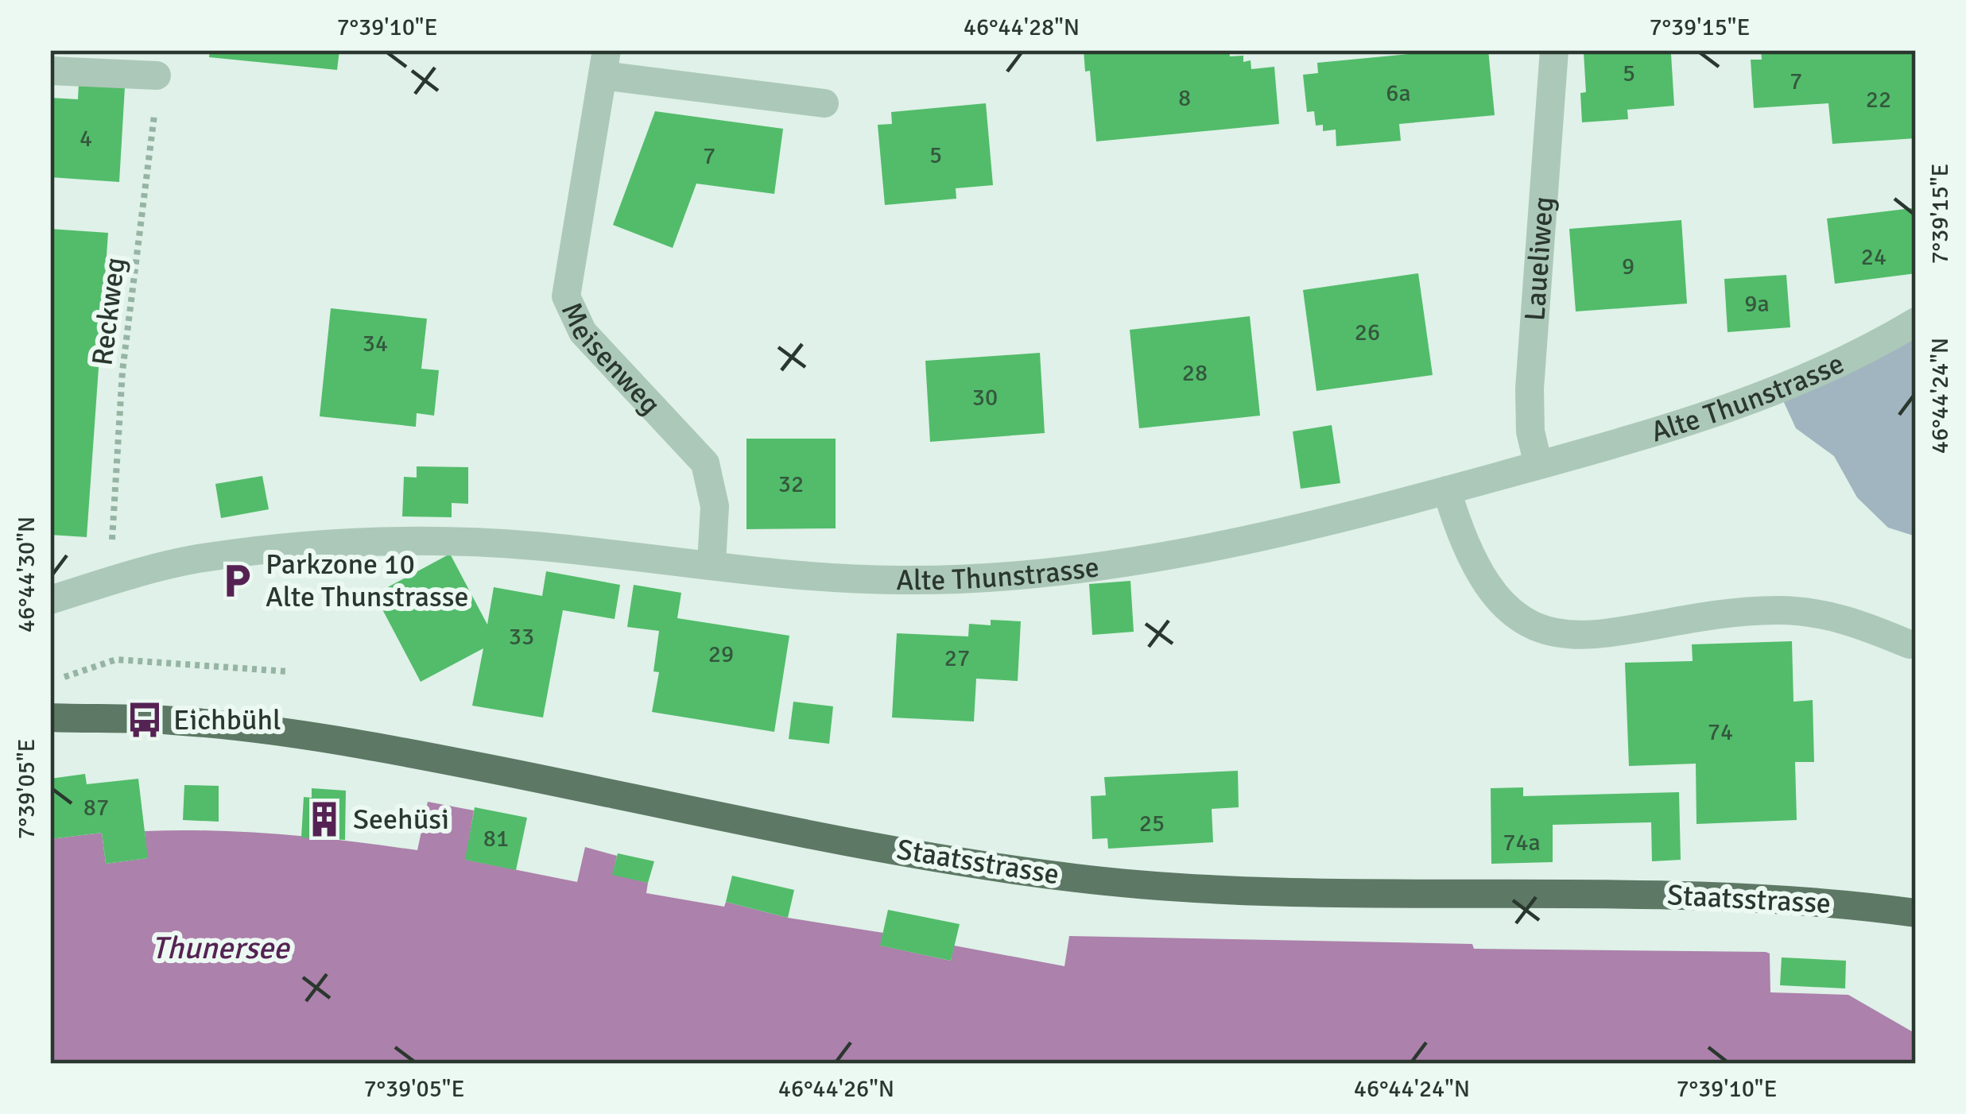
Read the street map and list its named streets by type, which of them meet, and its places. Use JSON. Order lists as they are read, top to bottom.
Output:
{
  "streets": {
    "main road": ["Staatsstrasse"],
    "street": ["Laueliweg", "Meisenweg", "Alte Thunstrasse"],
    "path": ["Reckweg"]
  },
  "crossings": [
    ["Laueliweg", "Alte Thunstrasse"],
    ["Reckweg", "Alte Thunstrasse"],
    ["Meisenweg", "Alte Thunstrasse"]
  ],
  "water": ["Thunersee"],
  "places": {
    "parking": ["Parkzone 10 Alte Thunstrasse"],
    "bus stop": ["Eichbühl"],
    "building": ["Seehüsi"]
  },
  "house_numbers": [
    "5",
    "7",
    "6a",
    "8",
    "22",
    "4",
    "5",
    "7",
    "24",
    "9",
    "9a",
    "26",
    "34",
    "28",
    "30",
    "32",
    "33",
    "29",
    "27",
    "74",
    "87",
    "25",
    "81",
    "74a"
  ],
  "coordinates": [
    "7°39'10\"E",
    "46°44'28\"N",
    "7°39'15\"E",
    "46°44'24\"N",
    "46°44'30\"N",
    "7°39'05\"E",
    "46°44'26\"N"
  ]
}
